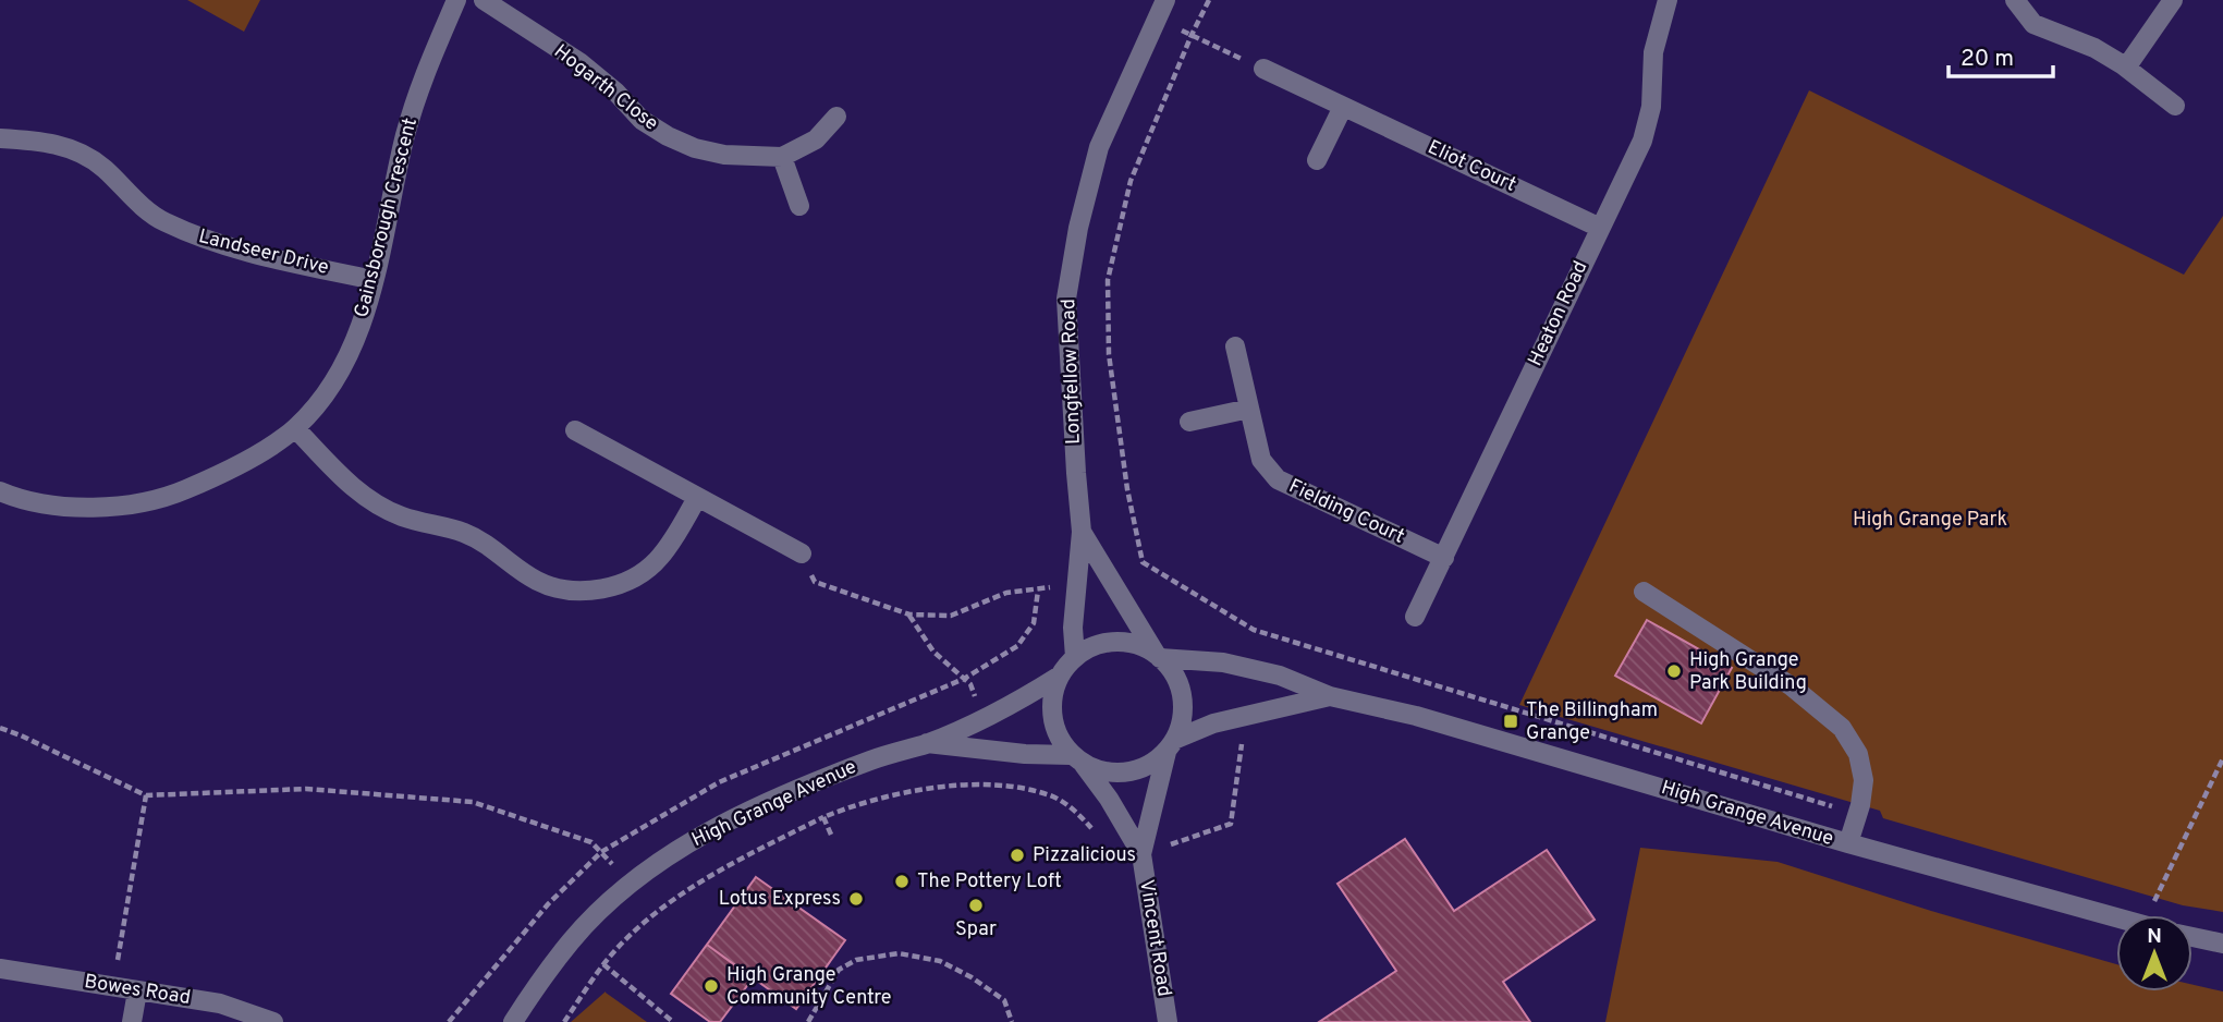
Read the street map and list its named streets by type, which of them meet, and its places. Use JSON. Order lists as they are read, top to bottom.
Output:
{
  "streets": {
    "street": [
      "Hogarth Close",
      "Eliot Court",
      "Gainsborough Crescent",
      "Landseer Drive",
      "Heaton Road",
      "Longfellow Road",
      "Fielding Court",
      "High Grange Avenue",
      "Vincent Road",
      "Bowes Road"
    ]
  },
  "crossings": [
    ["Eliot Court", "Heaton Road"],
    ["Gainsborough Crescent", "Landseer Drive"],
    ["Heaton Road", "Fielding Court"],
    ["High Grange Avenue", "Vincent Road"]
  ],
  "parks": ["High Grange Park"],
  "places": {
    "other": [
      "High Grange Park Building",
      "Pizzalicious",
      "The Pottery Loft",
      "Lotus Express",
      "Spar",
      "High Grange Community Centre"
    ],
    "transit": ["The Billingham Grange"]
  },
  "scale_bar": "20 m",
  "north": "top"
}
